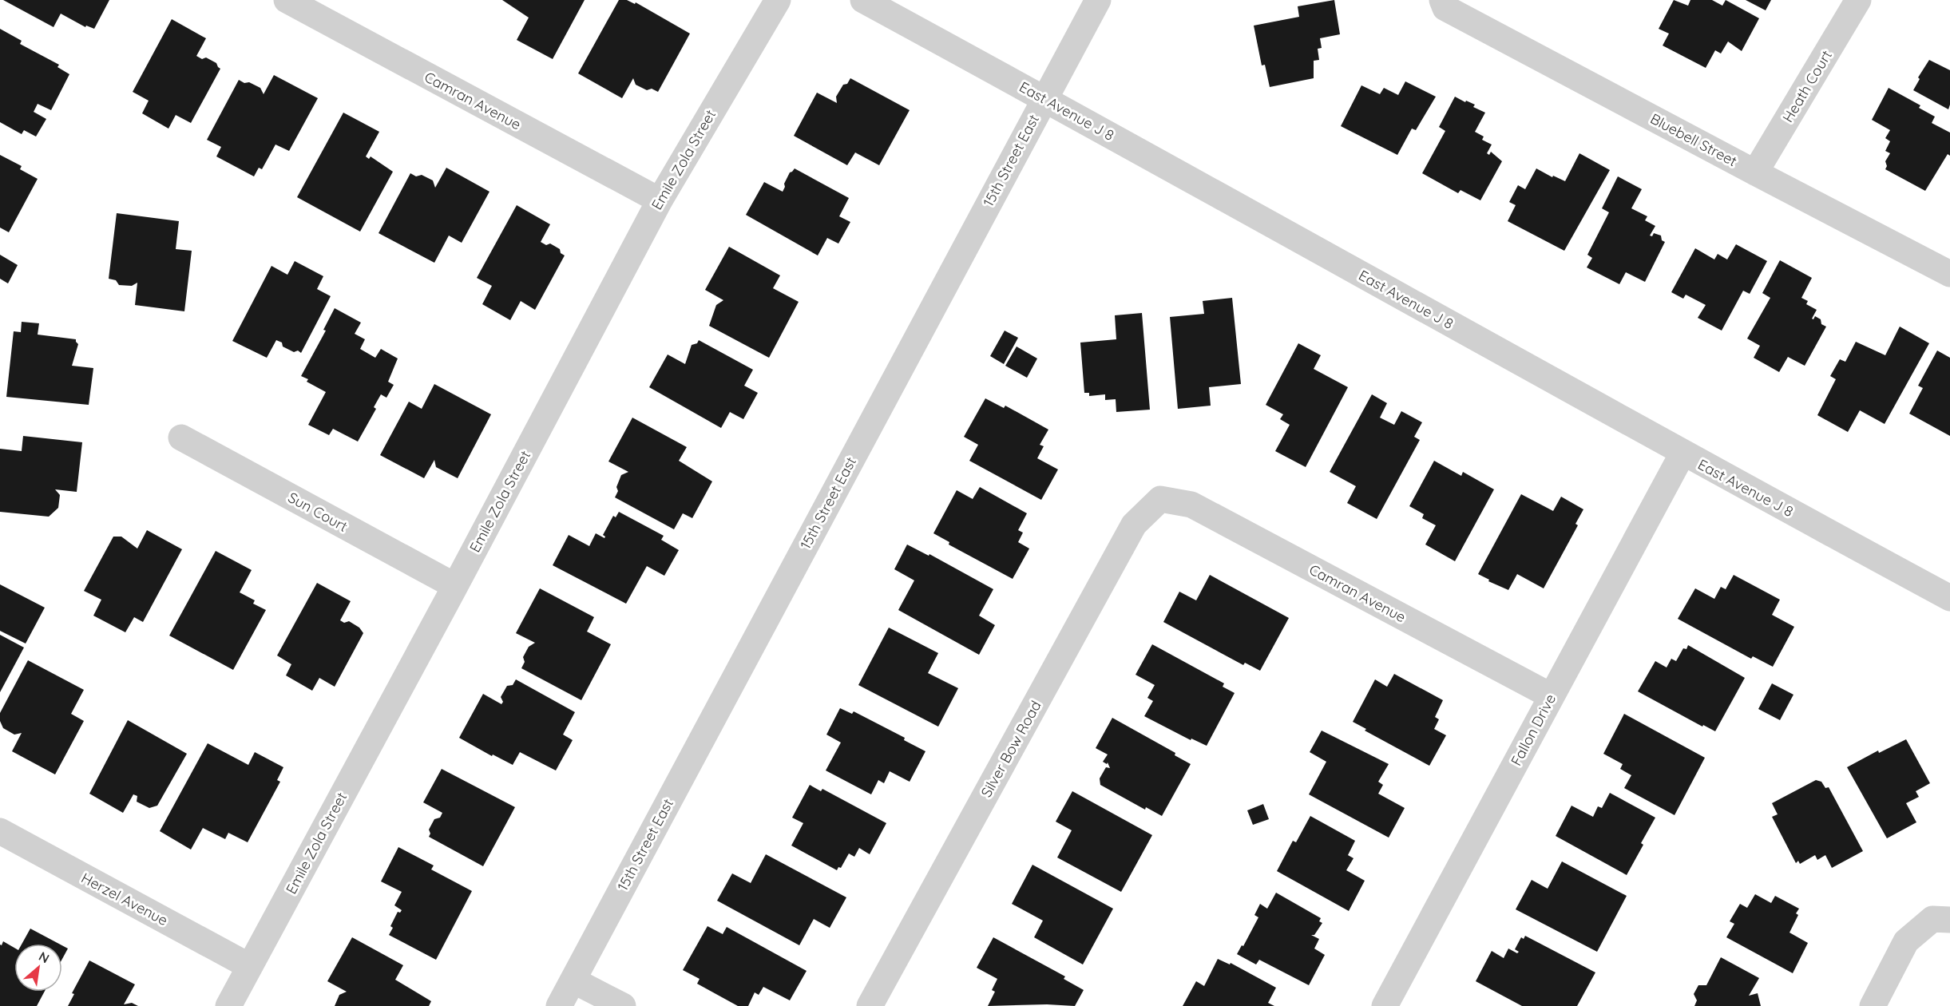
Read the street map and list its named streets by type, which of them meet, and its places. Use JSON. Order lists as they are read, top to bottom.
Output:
{
  "streets": {
    "street": [
      "Heath Court",
      "Camran Avenue",
      "East Avenue J 8",
      "Bluebell Street",
      "Emile Zola Street",
      "15th Street East",
      "Sun Court",
      "Fallon Drive",
      "Silver Bow Road",
      "Herzel Avenue"
    ]
  },
  "crossings": [
    ["Heath Court", "Bluebell Street"],
    ["Camran Avenue", "Emile Zola Street"],
    ["Camran Avenue", "Fallon Drive"],
    ["Camran Avenue", "Silver Bow Road"],
    ["East Avenue J 8", "15th Street East"],
    ["East Avenue J 8", "Fallon Drive"],
    ["Emile Zola Street", "Sun Court"],
    ["Emile Zola Street", "Herzel Avenue"]
  ],
  "north": "top right"
}
